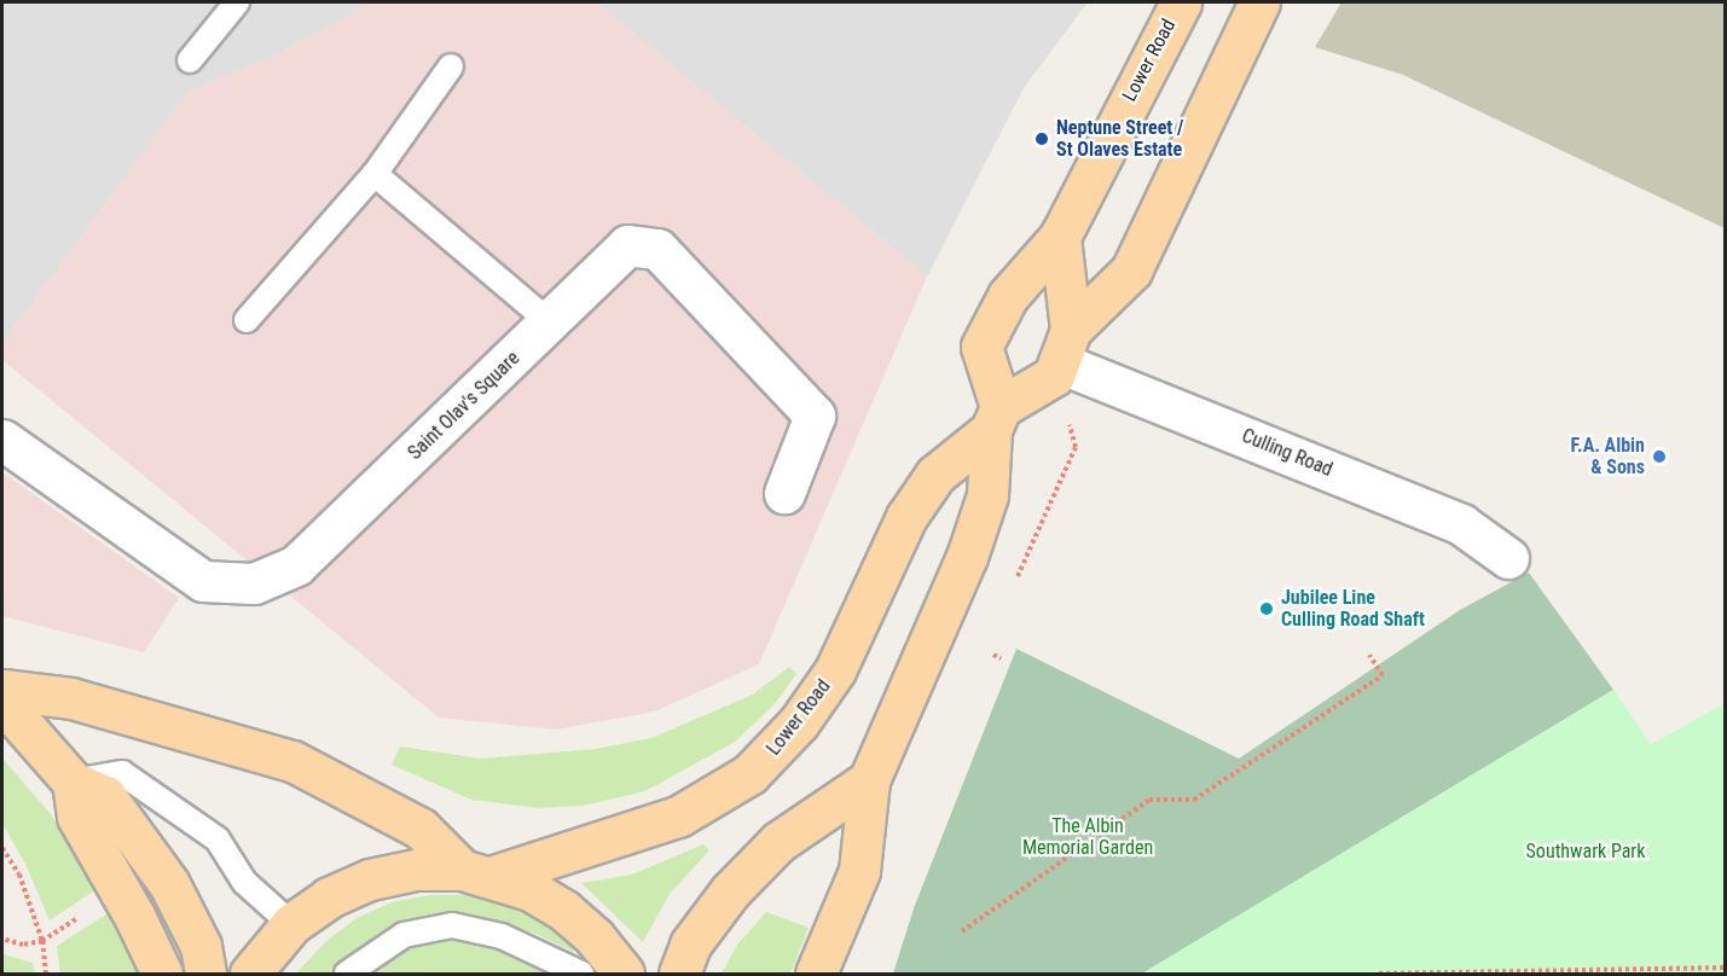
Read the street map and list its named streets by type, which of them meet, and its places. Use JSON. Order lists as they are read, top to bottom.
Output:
{
  "streets": {
    "main road": ["Lower Road"],
    "street": ["Saint Olav's Square", "Culling Road"]
  },
  "crossings": [
    ["Lower Road", "Culling Road"]
  ],
  "parks": ["The Albin Memorial Garden", "Southwark Park"],
  "places": ["Neptune Street / St Olaves Estate", "F.A. Albin & Sons", "Jubilee Line Culling Road Shaft"]
}
